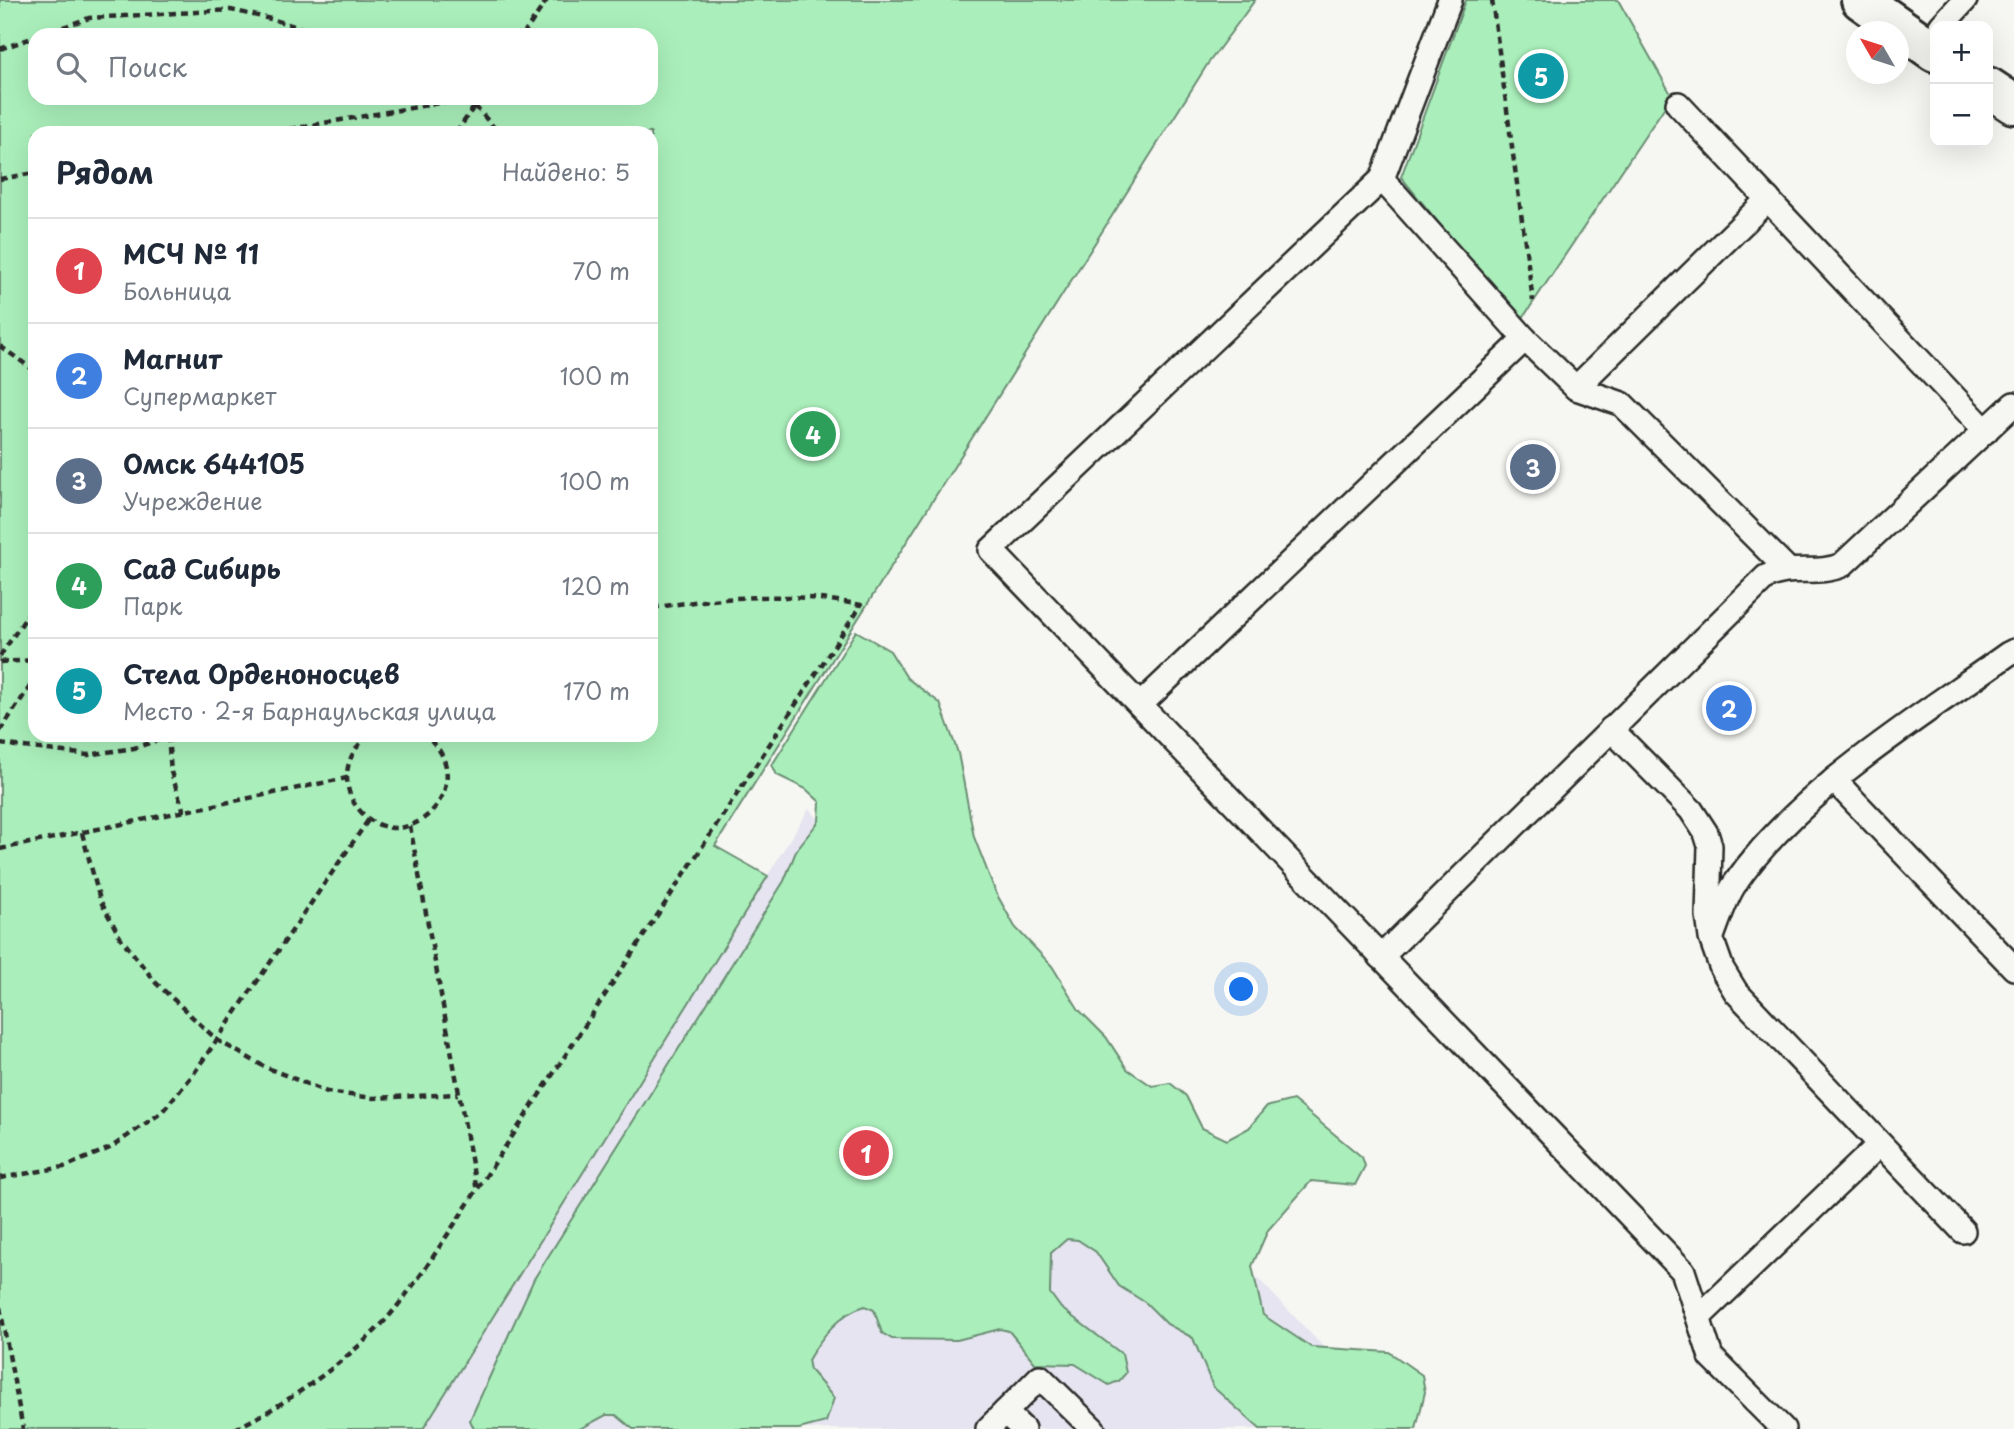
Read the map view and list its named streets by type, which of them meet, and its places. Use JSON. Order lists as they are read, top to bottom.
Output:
{
  "north": "top left",
  "page": {
    "map_buttons": ["+", "−"],
    "search": "Поиск",
    "pins": [
      "5",
      "4",
      "3",
      "2",
      "1"
    ],
    "heading": ["Рядом", "Найдено: 5"],
    "list": [
      {
        "mark": "1",
        "name": "МСЧ № 11",
        "note": "Больница",
        "value": "70 m"
      },
      {
        "mark": "2",
        "name": "Магнит",
        "note": "Супермаркет",
        "value": "100 m"
      },
      {
        "mark": "3",
        "name": "Омск 644105",
        "note": "Учреждение",
        "value": "100 m"
      },
      {
        "mark": "4",
        "name": "Сад Сибирь",
        "note": "Парк",
        "value": "120 m"
      },
      {
        "mark": "5",
        "name": "Стела Орденоносцев",
        "note": "Место · 2-я Барнаульская улица",
        "value": "170 m"
      }
    ]
  }
}
